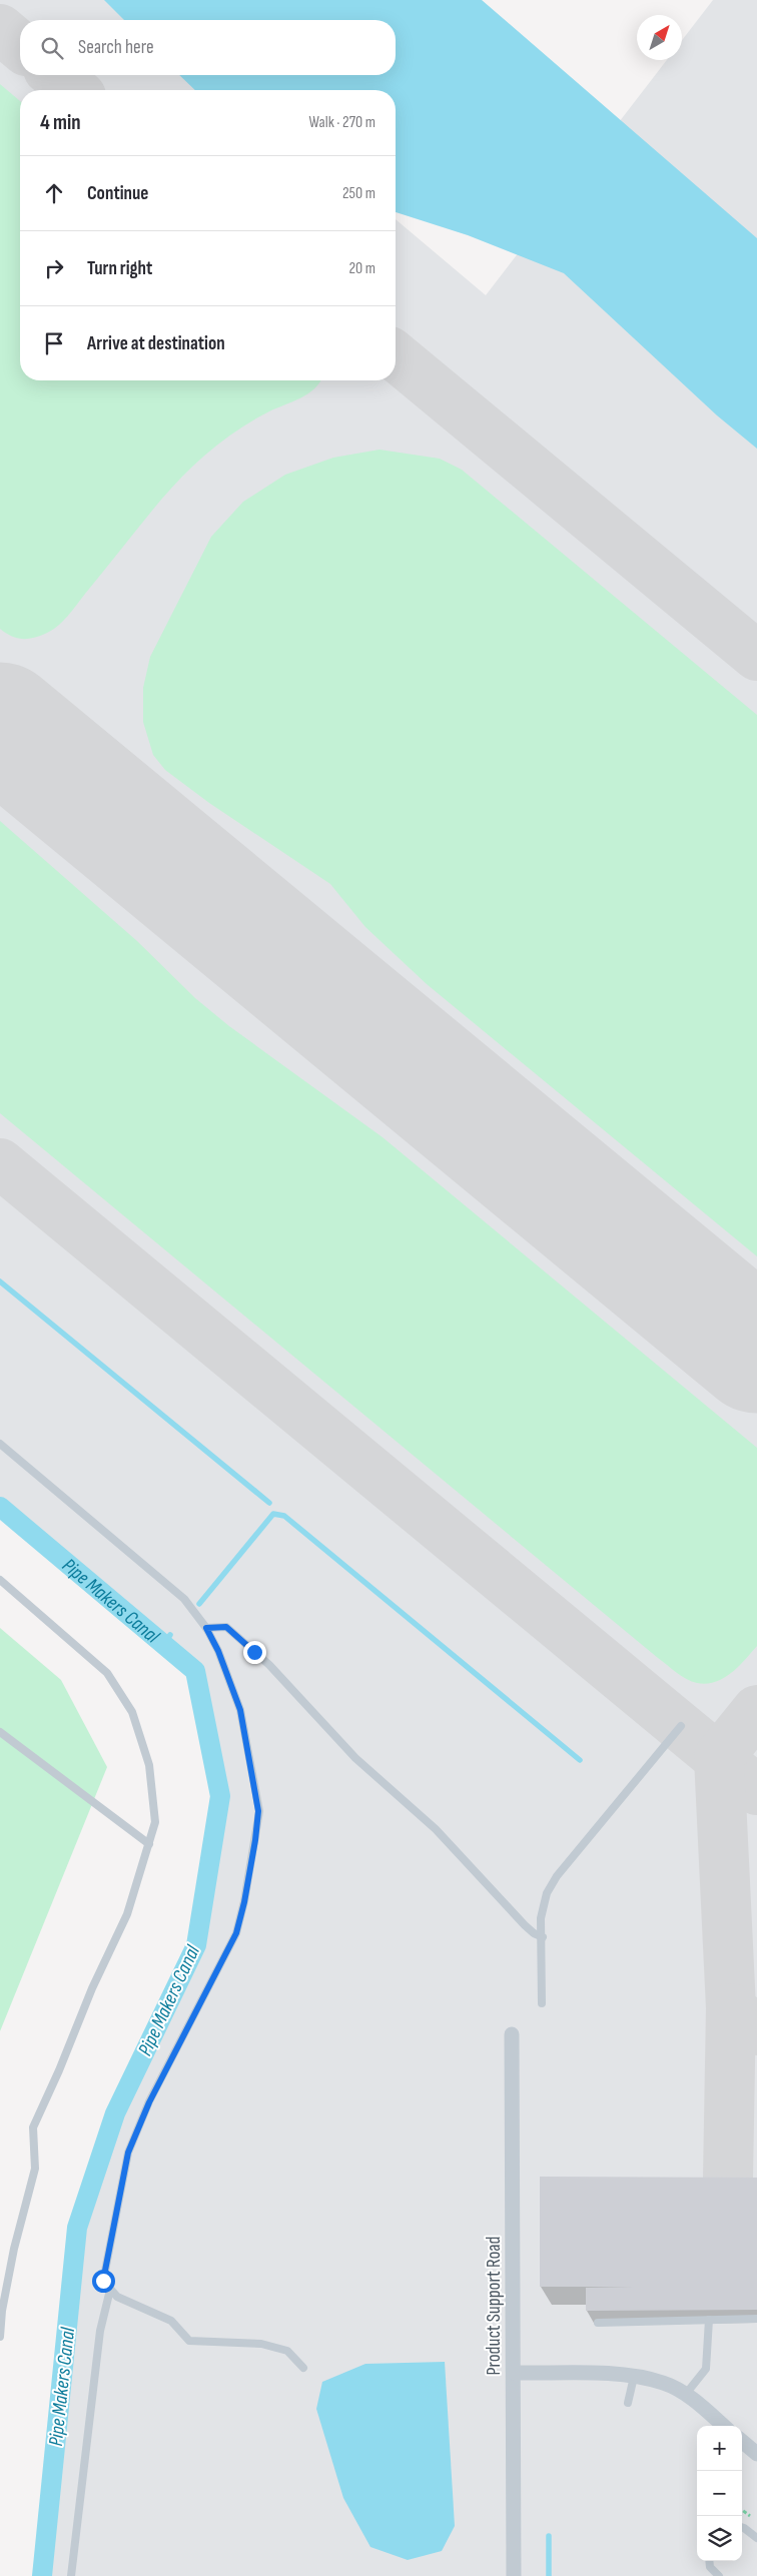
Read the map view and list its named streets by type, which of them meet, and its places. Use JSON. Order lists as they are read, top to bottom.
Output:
{
  "streets": {
    "street": ["Product Support Road"]
  },
  "water": ["Pipe Makers Canal"],
  "north": "top right",
  "page": {
    "search": "Search here",
    "heading": ["4 min", "Walk · 270 m"],
    "list": [
      ["Continue", "250 m"],
      ["Turn right", "20 m"],
      "Arrive at destination"
    ],
    "map_buttons": ["+", "−"]
  }
}
